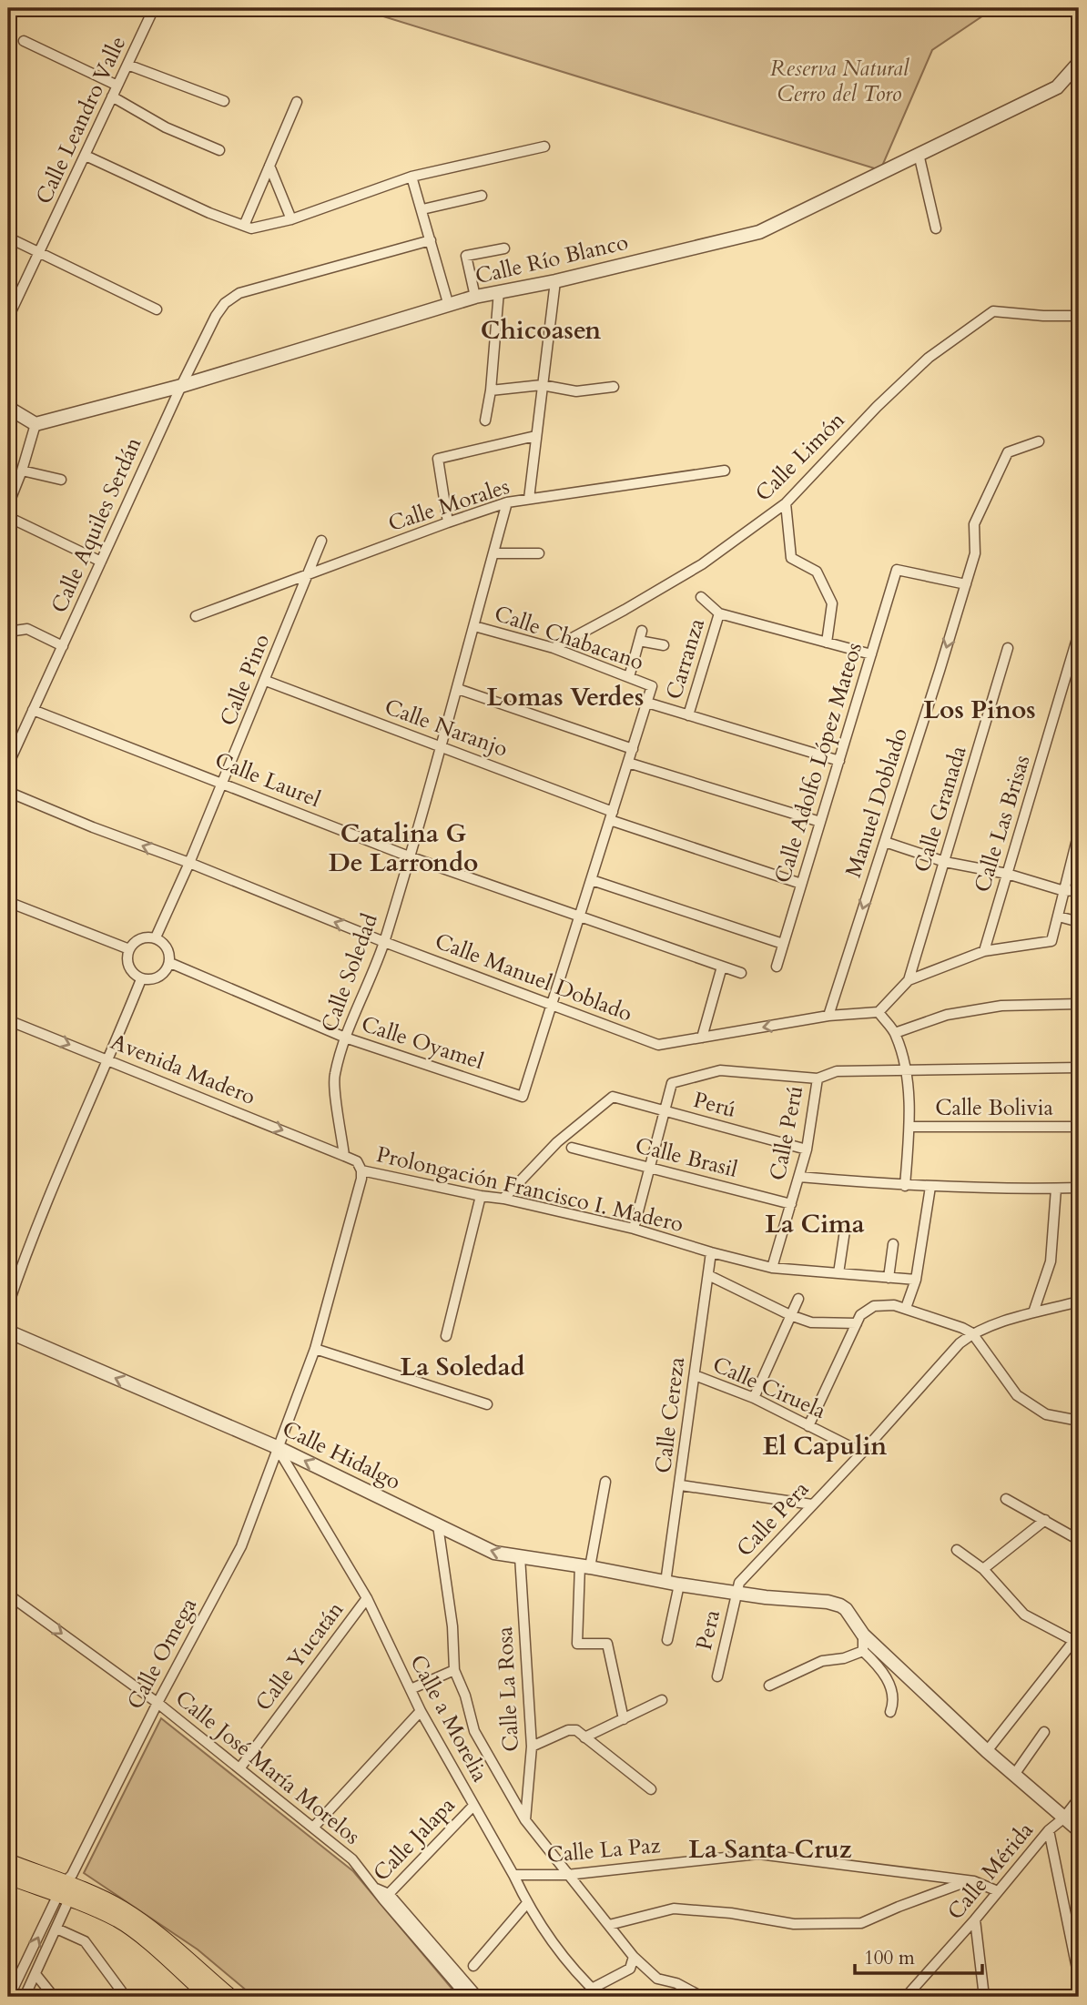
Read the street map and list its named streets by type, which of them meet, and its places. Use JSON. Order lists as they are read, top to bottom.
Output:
{
  "streets": {
    "street": [
      "Calle Leandro Valle",
      "Calle Río Blanco",
      "Calle Limón",
      "Calle Morales",
      "Calle Aquiles Serdán",
      "Calle Chabacano",
      "Carranza",
      "Calle Pino",
      "Calle Naranjo",
      "Calle Adolfo López Mateos",
      "Calle Laurel",
      "Manuel Doblado",
      "Calle Granada",
      "Calle Las Brisas",
      "Calle Soledad",
      "Calle Manuel Doblado",
      "Calle Oyamel",
      "Avenida Madero",
      "Perú",
      "Calle Bolivia",
      "Calle Perú",
      "Calle Brasil",
      "Prolongación Francisco I. Madero",
      "Calle Ciruela",
      "Calle Cereza",
      "Calle Hidalgo",
      "Calle Pera",
      "Pera",
      "Calle Omega",
      "Calle Yucatán",
      "Calle La Rosa",
      "Calle a Morelia",
      "Calle José María Morelos",
      "Calle Jalapa",
      "Calle La Paz",
      "Calle Mérida"
    ]
  },
  "crossings": [
    ["Calle Río Blanco", "Calle Aquiles Serdán"],
    ["Calle Limón", "Calle Chabacano"],
    ["Calle Morales", "Calle Pino"],
    ["Calle Morales", "Calle Soledad"],
    ["Calle Aquiles Serdán", "Calle Laurel"],
    ["Calle Chabacano", "Calle Soledad"],
    ["Calle Pino", "Calle Naranjo"],
    ["Calle Pino", "Calle Laurel"],
    ["Calle Pino", "Calle Manuel Doblado"],
    ["Calle Pino", "Calle Oyamel"],
    ["Calle Naranjo", "Calle Adolfo López Mateos"],
    ["Calle Naranjo", "Calle Soledad"],
    ["Calle Adolfo López Mateos", "Manuel Doblado"],
    ["Calle Laurel", "Calle Soledad"],
    ["Manuel Doblado", "Calle Manuel Doblado"],
    ["Calle Soledad", "Calle Manuel Doblado"],
    ["Calle Soledad", "Calle Oyamel"],
    ["Calle Soledad", "Avenida Madero"],
    ["Calle Manuel Doblado", "Calle Oyamel"],
    ["Perú", "Calle Perú"],
    ["Perú", "Prolongación Francisco I. Madero"],
    ["Calle Perú", "Calle Brasil"],
    ["Calle Perú", "Prolongación Francisco I. Madero"],
    ["Prolongación Francisco I. Madero", "Calle Cereza"],
    ["Calle Ciruela", "Calle Cereza"],
    ["Calle Ciruela", "Calle Pera"],
    ["Calle Cereza", "Calle Hidalgo"],
    ["Calle Hidalgo", "Calle Pera"],
    ["Calle Hidalgo", "Pera"],
    ["Calle Hidalgo", "Calle Omega"],
    ["Calle Hidalgo", "Calle La Rosa"],
    ["Calle Hidalgo", "Calle a Morelia"],
    ["Calle Hidalgo", "Calle Mérida"],
    ["Calle Pera", "Pera"],
    ["Calle Omega", "Calle a Morelia"],
    ["Calle Omega", "Calle José María Morelos"],
    ["Calle Yucatán", "Calle a Morelia"],
    ["Calle Yucatán", "Calle José María Morelos"],
    ["Calle a Morelia", "Calle Jalapa"],
    ["Calle a Morelia", "Calle La Paz"],
    ["Calle José María Morelos", "Calle Jalapa"],
    ["Calle La Paz", "Calle Mérida"]
  ],
  "one_way": [
    "Manuel Doblado",
    "Calle Manuel Doblado",
    "Avenida Madero",
    "Calle Hidalgo"
  ],
  "districts": [
    "Chicoasen",
    "Lomas Verdes",
    "Los Pinos",
    "Catalina G De Larrondo",
    "La Cima",
    "La Soledad",
    "El Capulin",
    "La Santa Cruz"
  ],
  "parks": ["Reserva Natural Cerro del Toro"],
  "scale_bar": "100 m"
}
